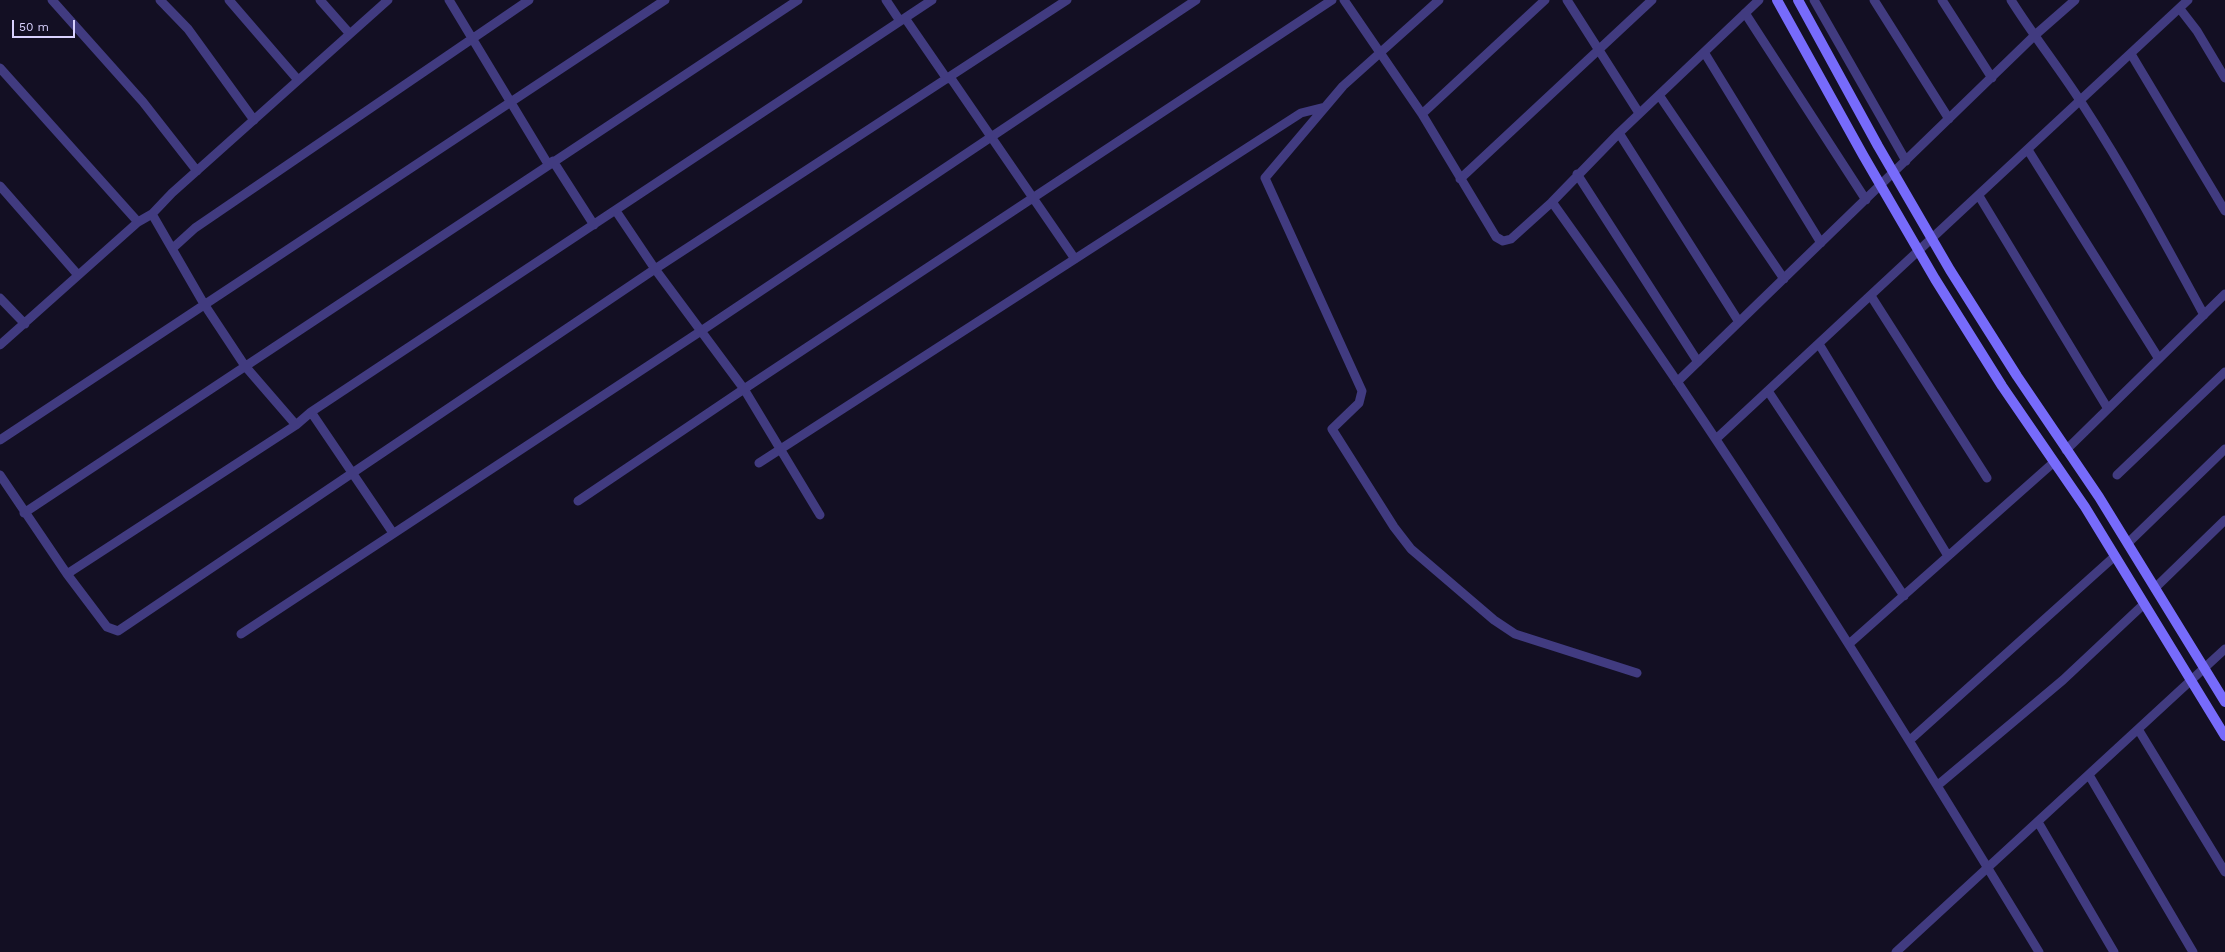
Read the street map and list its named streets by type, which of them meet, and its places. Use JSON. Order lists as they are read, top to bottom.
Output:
{
  "scale_bar": "50 m"
}
